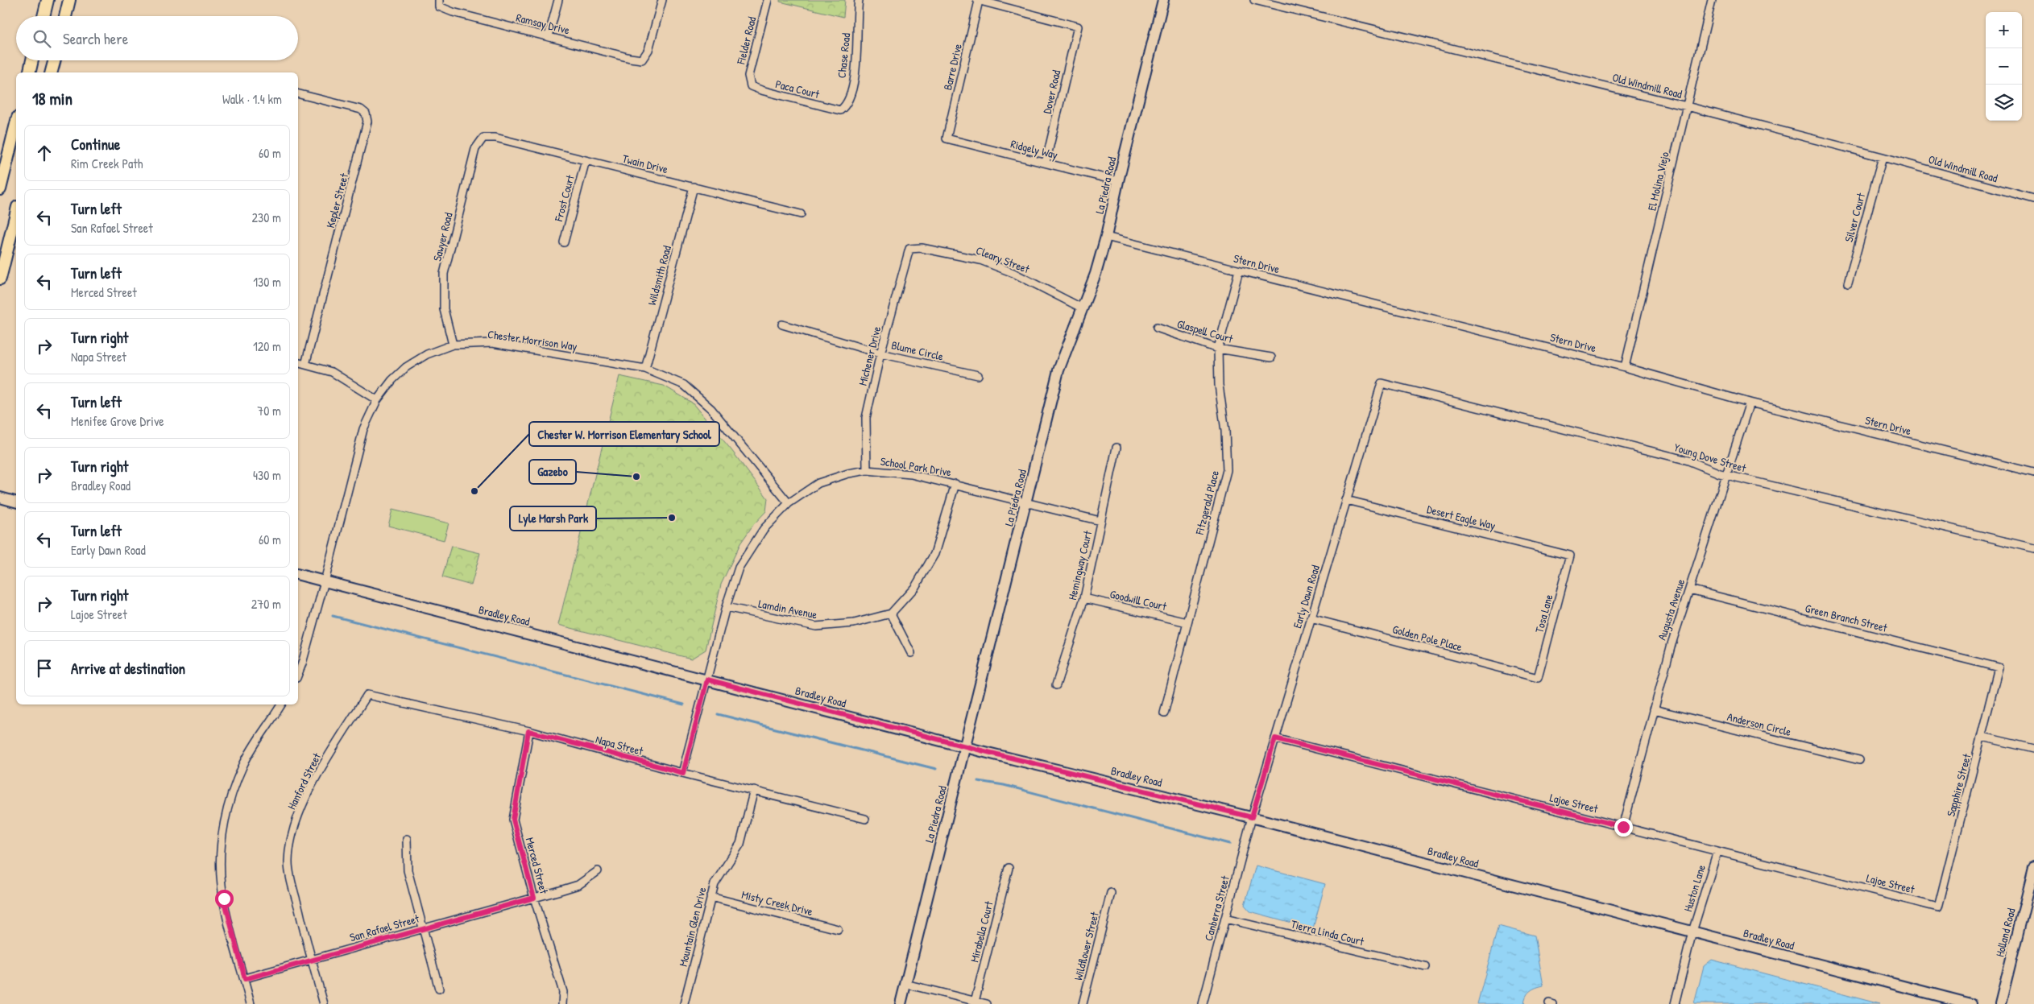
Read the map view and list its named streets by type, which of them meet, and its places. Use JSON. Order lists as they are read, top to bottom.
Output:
{
  "streets": {
    "street": [
      "Ramsay Drive",
      "Fielder Road",
      "Chase Road",
      "Barre Drive",
      "Old Windmill Road",
      "Paca Court",
      "Dover Road",
      "Ridgely Way",
      "Twain Drive",
      "El Molina Viejo",
      "La Piedra Road",
      "Frost Court",
      "Kepler Street",
      "Silver Court",
      "Sawyer Road",
      "Cleary Street",
      "Stern Drive",
      "Wildsmith Road",
      "Glaspell Court",
      "Chester Morrison Way",
      "Blume Circle",
      "Michener Drive",
      "Young Dove Street",
      "School Park Drive",
      "Fitzgerald Place",
      "Desert Eagle Way",
      "Hemingway Court",
      "Early Dawn Road",
      "Goodwill Court",
      "Lamdin Avenue",
      "Augusta Avenue",
      "Tosa Lane",
      "Bradley Road",
      "Green Branch Street",
      "Golden Pole Place",
      "Anderson Circle",
      "Napa Street",
      "Hanford Street",
      "Sapphire Street",
      "Lajoe Street",
      "Merced Street",
      "Huston Lane",
      "Misty Creek Drive",
      "Canberra Street",
      "Mountain Glen Drive",
      "San Rafael Street",
      "Mirabella Court",
      "Tierra Linda Court",
      "Holland Road",
      "Wildflower Street"
    ]
  },
  "crossings": [
    ["Fielder Road", "Paca Court"],
    ["Chase Road", "Paca Court"],
    ["Barre Drive", "Dover Road"],
    ["Barre Drive", "Ridgely Way"],
    ["Old Windmill Road", "El Molina Viejo"],
    ["Old Windmill Road", "Silver Court"],
    ["Dover Road", "Ridgely Way"],
    ["Ridgely Way", "La Piedra Road"],
    ["Twain Drive", "Frost Court"],
    ["Twain Drive", "Sawyer Road"],
    ["Twain Drive", "Wildsmith Road"],
    ["El Molina Viejo", "Stern Drive"],
    ["La Piedra Road", "Cleary Street"],
    ["La Piedra Road", "Stern Drive"],
    ["La Piedra Road", "School Park Drive"],
    ["La Piedra Road", "Bradley Road"],
    ["Sawyer Road", "Chester Morrison Way"],
    ["Cleary Street", "Michener Drive"],
    ["Stern Drive", "Fitzgerald Place"],
    ["Stern Drive", "Augusta Avenue"],
    ["Wildsmith Road", "Chester Morrison Way"],
    ["Glaspell Court", "Fitzgerald Place"],
    ["Chester Morrison Way", "School Park Drive"],
    ["Chester Morrison Way", "Bradley Road"],
    ["Blume Circle", "Michener Drive"],
    ["Michener Drive", "School Park Drive"],
    ["Young Dove Street", "Early Dawn Road"],
    ["Young Dove Street", "Augusta Avenue"],
    ["School Park Drive", "Hemingway Court"],
    ["School Park Drive", "Lamdin Avenue"],
    ["School Park Drive", "Bradley Road"],
    ["School Park Drive", "Napa Street"],
    ["Fitzgerald Place", "Goodwill Court"],
    ["Desert Eagle Way", "Early Dawn Road"],
    ["Desert Eagle Way", "Tosa Lane"],
    ["Hemingway Court", "Goodwill Court"],
    ["Early Dawn Road", "Bradley Road"],
    ["Early Dawn Road", "Golden Pole Place"],
    ["Early Dawn Road", "Lajoe Street"],
    ["Early Dawn Road", "Canberra Street"],
    ["Augusta Avenue", "Green Branch Street"],
    ["Augusta Avenue", "Anderson Circle"],
    ["Augusta Avenue", "Lajoe Street"],
    ["Tosa Lane", "Golden Pole Place"],
    ["Bradley Road", "Huston Lane"],
    ["Bradley Road", "Canberra Street"],
    ["Green Branch Street", "Sapphire Street"],
    ["Napa Street", "Hanford Street"],
    ["Napa Street", "Merced Street"],
    ["Napa Street", "Mountain Glen Drive"],
    ["Hanford Street", "San Rafael Street"],
    ["Sapphire Street", "Lajoe Street"],
    ["Lajoe Street", "Huston Lane"],
    ["Merced Street", "San Rafael Street"],
    ["Misty Creek Drive", "Mountain Glen Drive"],
    ["Canberra Street", "Tierra Linda Court"]
  ],
  "places": ["Gazebo", "Chester W. Morrison Elementary School", "Lyle Marsh Park"],
  "page": {
    "map_buttons": ["+", "−"],
    "search": "Search here",
    "heading": ["18 min", "Walk · 1.4 km"],
    "list": [
      ["Continue", "Rim Creek Path", "60 m"],
      ["Turn left", "San Rafael Street", "230 m"],
      ["Turn left", "Merced Street", "130 m"],
      ["Turn right", "Napa Street", "120 m"],
      ["Turn left", "Menifee Grove Drive", "70 m"],
      ["Turn right", "Bradley Road", "430 m"],
      ["Turn left", "Early Dawn Road", "60 m"],
      ["Turn right", "Lajoe Street", "270 m"],
      "Arrive at destination"
    ]
  }
}
